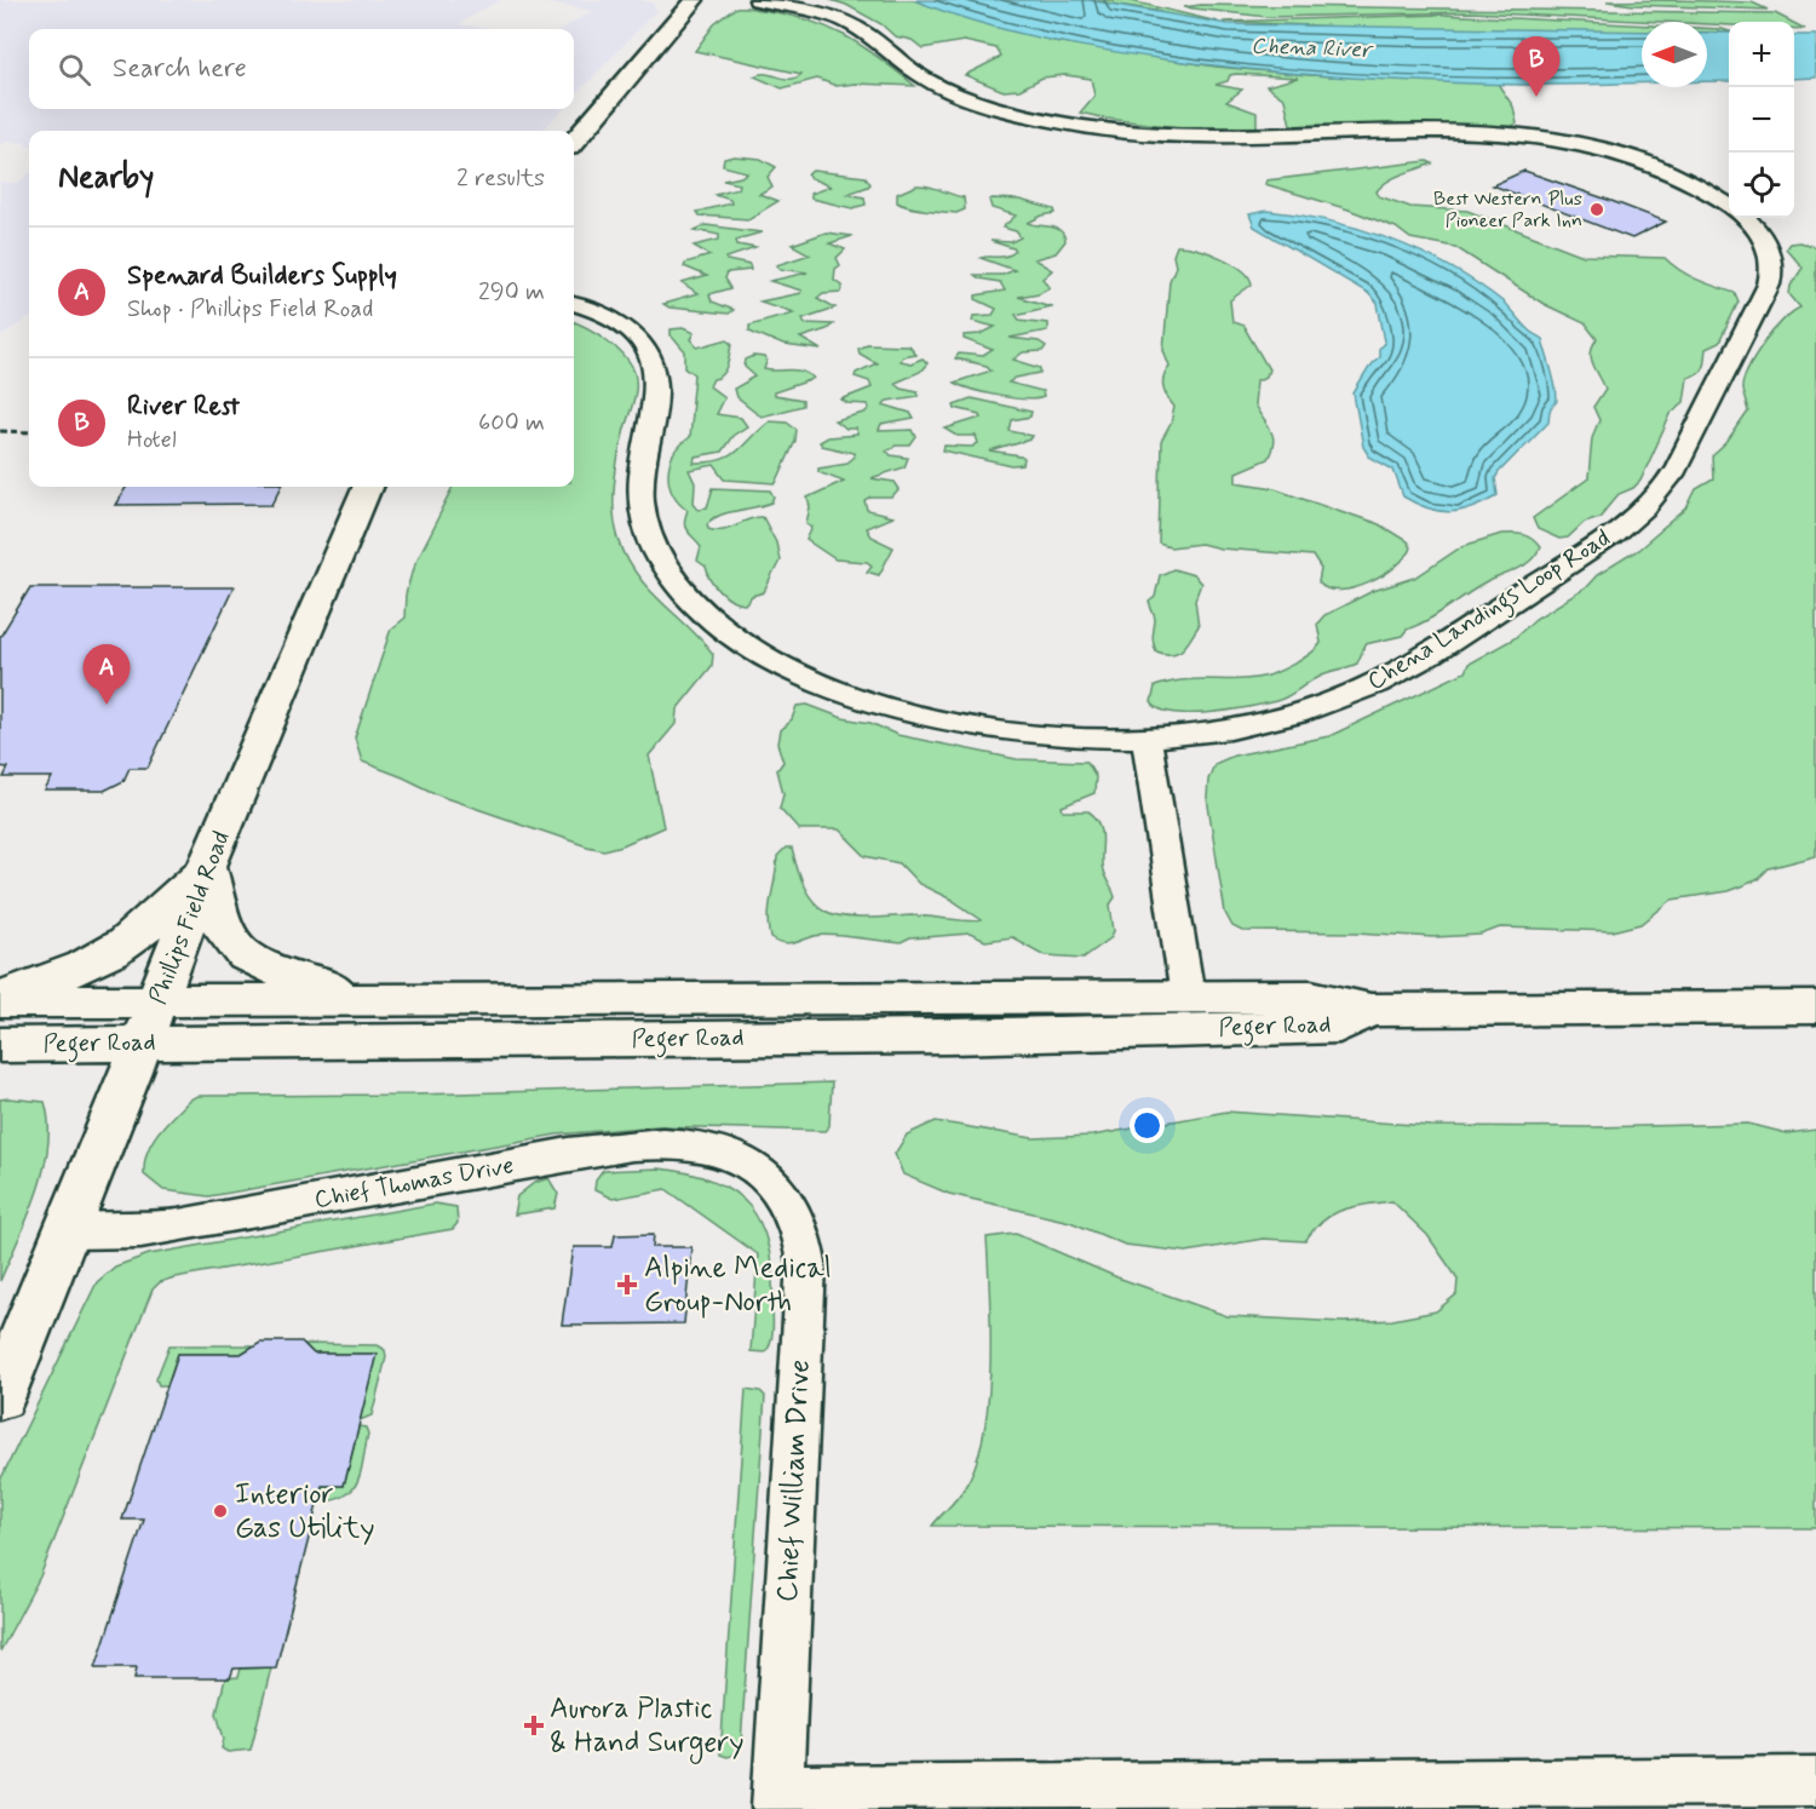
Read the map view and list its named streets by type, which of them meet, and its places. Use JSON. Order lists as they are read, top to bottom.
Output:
{
  "streets": {
    "main road": ["Phillips Field Road", "Peger Road"],
    "street": ["Chena Landings Loop Road", "Chief Thomas Drive", "Chief William Drive"]
  },
  "crossings": [
    ["Phillips Field Road", "Peger Road"],
    ["Phillips Field Road", "Chief Thomas Drive"],
    ["Chief Thomas Drive", "Chief William Drive"]
  ],
  "water": ["Chena River"],
  "places": {
    "other": ["Best Western Plus Pioneer Park Inn", "Interior Gas Utility"],
    "health": ["Alpine Medical Group-North", "Aurora Plastic & Hand Surgery"]
  },
  "north": "left",
  "page": {
    "map_buttons": ["+", "−"],
    "search": "Search here",
    "pins": ["B", "A"],
    "heading": ["Nearby", "2 results"],
    "list": [
      {
        "mark": "A",
        "name": "Spenard Builders Supply",
        "note": "Shop · Phillips Field Road",
        "value": "290 m"
      },
      {
        "mark": "B",
        "name": "River Rest",
        "note": "Hotel",
        "value": "600 m"
      }
    ]
  }
}
